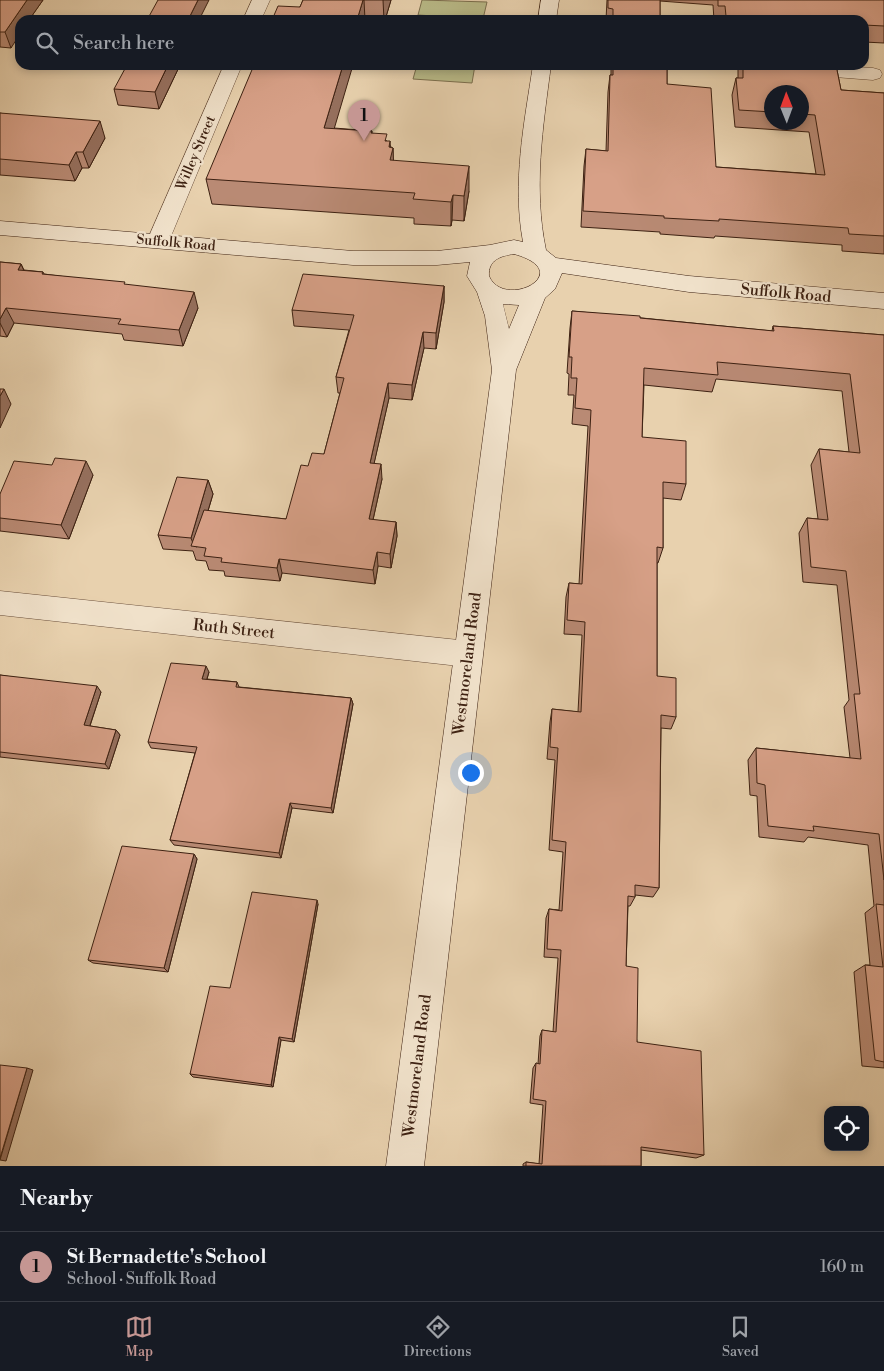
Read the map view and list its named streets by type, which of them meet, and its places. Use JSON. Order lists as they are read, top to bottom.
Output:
{
  "streets": {
    "street": [
      "Willey Street",
      "Suffolk Road",
      "Ruth Street",
      "Westmoreland Road"
    ]
  },
  "crossings": [
    ["Willey Street", "Suffolk Road"],
    ["Suffolk Road", "Westmoreland Road"],
    ["Ruth Street", "Westmoreland Road"]
  ],
  "north": "top",
  "page": {
    "search": "Search here",
    "pins": "1",
    "heading": "Nearby",
    "list": [
      {
        "mark": "1",
        "name": "St Bernadette's School",
        "note": "School · Suffolk Road",
        "value": "160 m"
      }
    ],
    "nav": ["Map", "Directions", "Saved"]
  }
}
